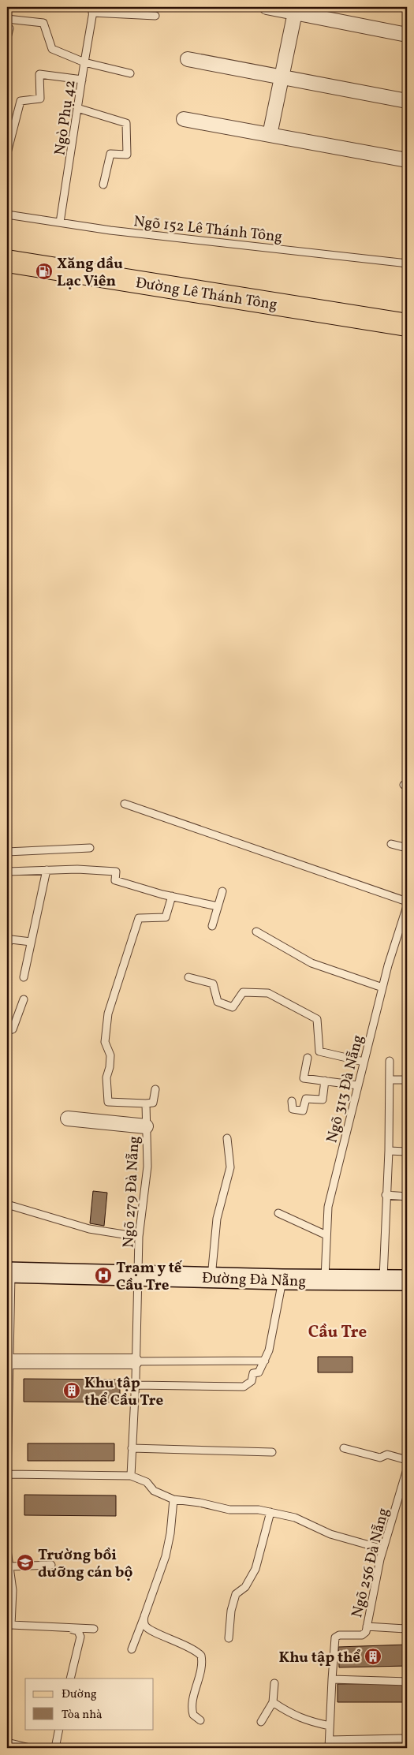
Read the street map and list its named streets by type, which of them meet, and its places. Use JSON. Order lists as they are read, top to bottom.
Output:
{
  "streets": {
    "main road": ["Đường Lê Thánh Tông", "Đường Đà Nẵng"],
    "lane": [
      "Ngò Phụ 42",
      "Ngõ 152 Lê Thánh Tông",
      "Ngõ 313 Đà Nẵng",
      "Ngõ 279 Đà Nẵng",
      "Ngõ 256 Đà Nẵng"
    ]
  },
  "crossings": [
    ["Ngò Phụ 42", "Ngõ 152 Lê Thánh Tông"],
    ["Ngõ 313 Đà Nẵng", "Đường Đà Nẵng"],
    ["Ngõ 279 Đà Nẵng", "Đường Đà Nẵng"]
  ],
  "districts": ["Cầu Tre"],
  "places": {
    "fuel station": ["Xăng dầu Lạc Viên"],
    "hospital": ["Trạm y tế Cầu Tre"],
    "building": ["Khu tập thể Cầu Tre", "Khu tập thể"],
    "school or university": ["Trường bồi dưỡng cán bộ"]
  },
  "legend": ["Đường", "Tòa nhà"]
}
